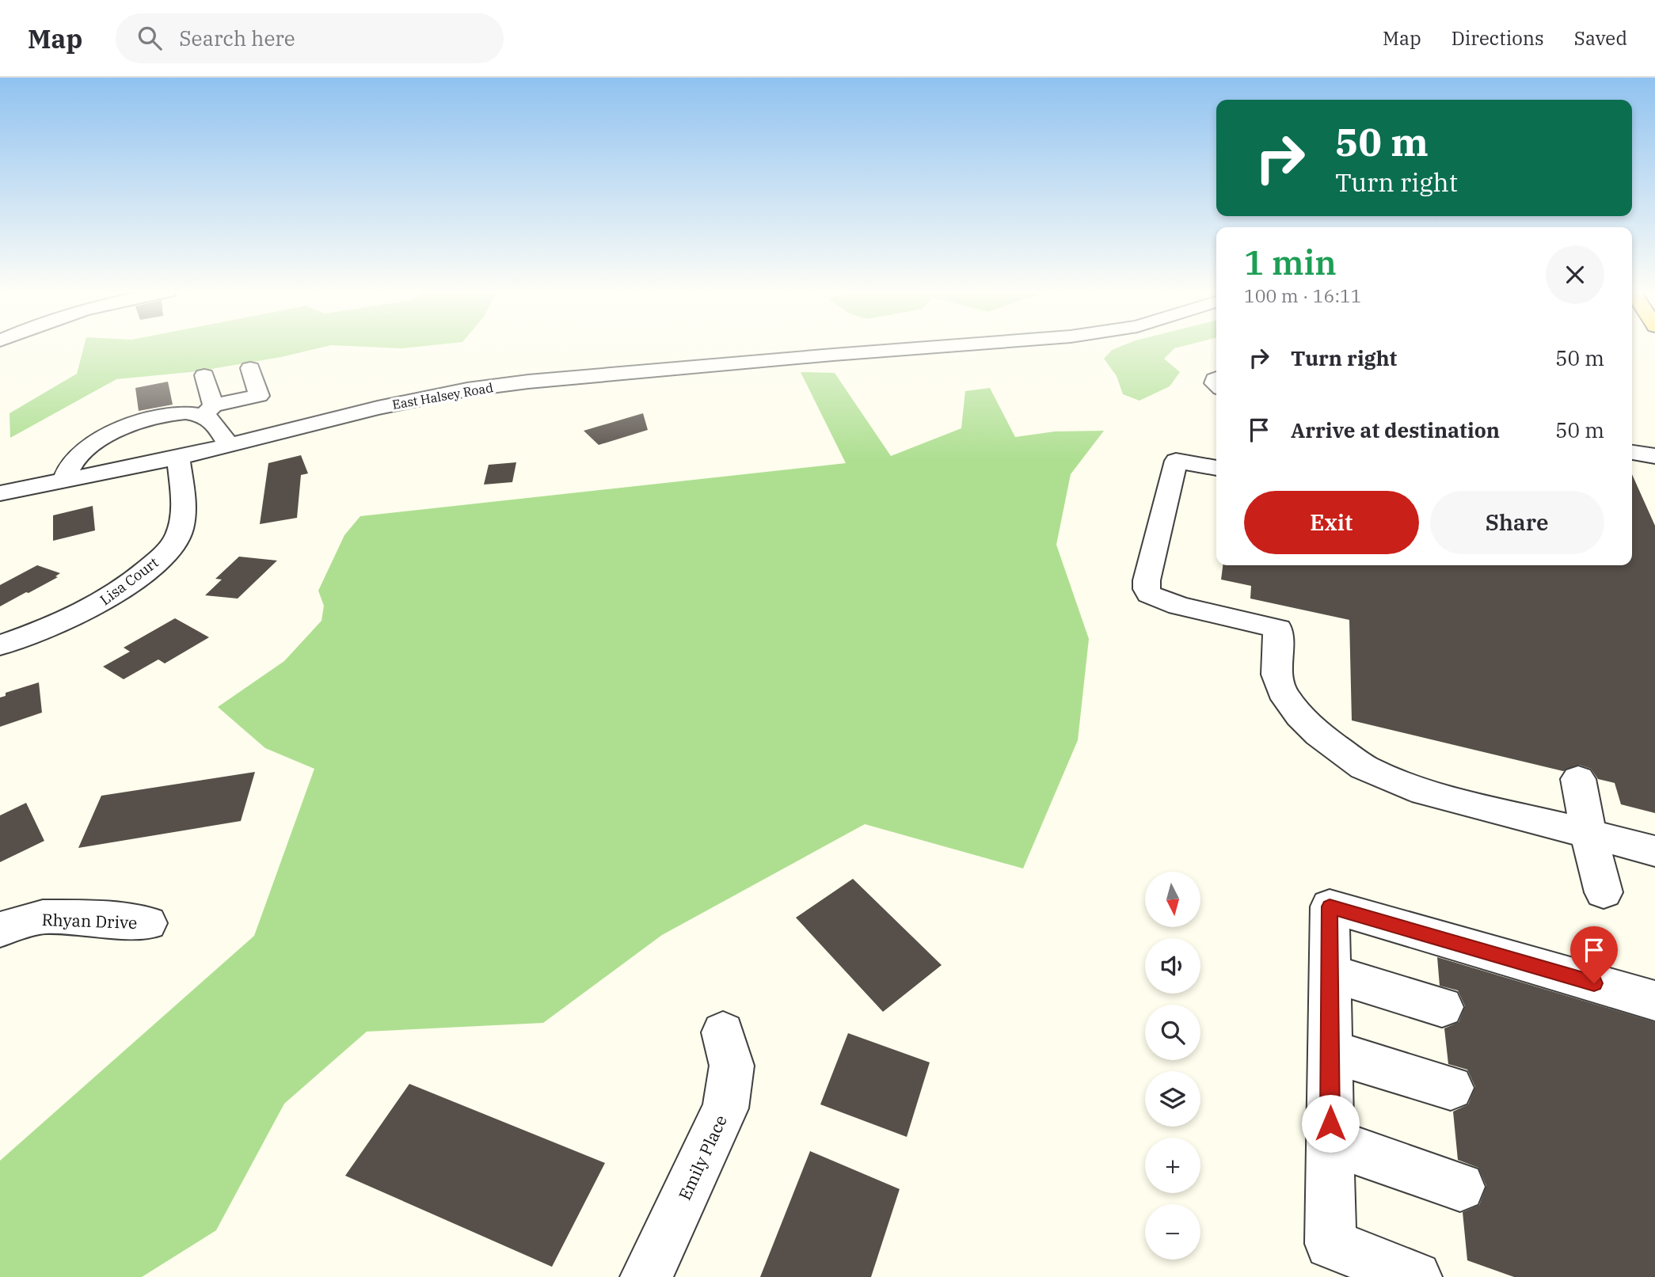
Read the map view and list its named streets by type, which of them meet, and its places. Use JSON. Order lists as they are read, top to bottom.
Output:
{
  "streets": {
    "street": [
      "East Halsey Road",
      "Lisa Court",
      "Rhyan Drive",
      "Emily Place"
    ]
  },
  "crossings": [
    ["East Halsey Road", "Lisa Court"]
  ],
  "north": "bottom",
  "page": {
    "header": "Map",
    "search": "Search here",
    "nav": ["Map", "Directions", "Saved"],
    "turn": ["50 m", "Turn right"],
    "heading": ["1 min", "100 m · 16:11"],
    "list": [
      {
        "name": "Turn right",
        "value": "50 m"
      },
      {
        "name": "Arrive at destination",
        "value": "50 m"
      }
    ],
    "buttons": ["Exit", "Share"],
    "map_buttons": ["+", "−"]
  }
}
